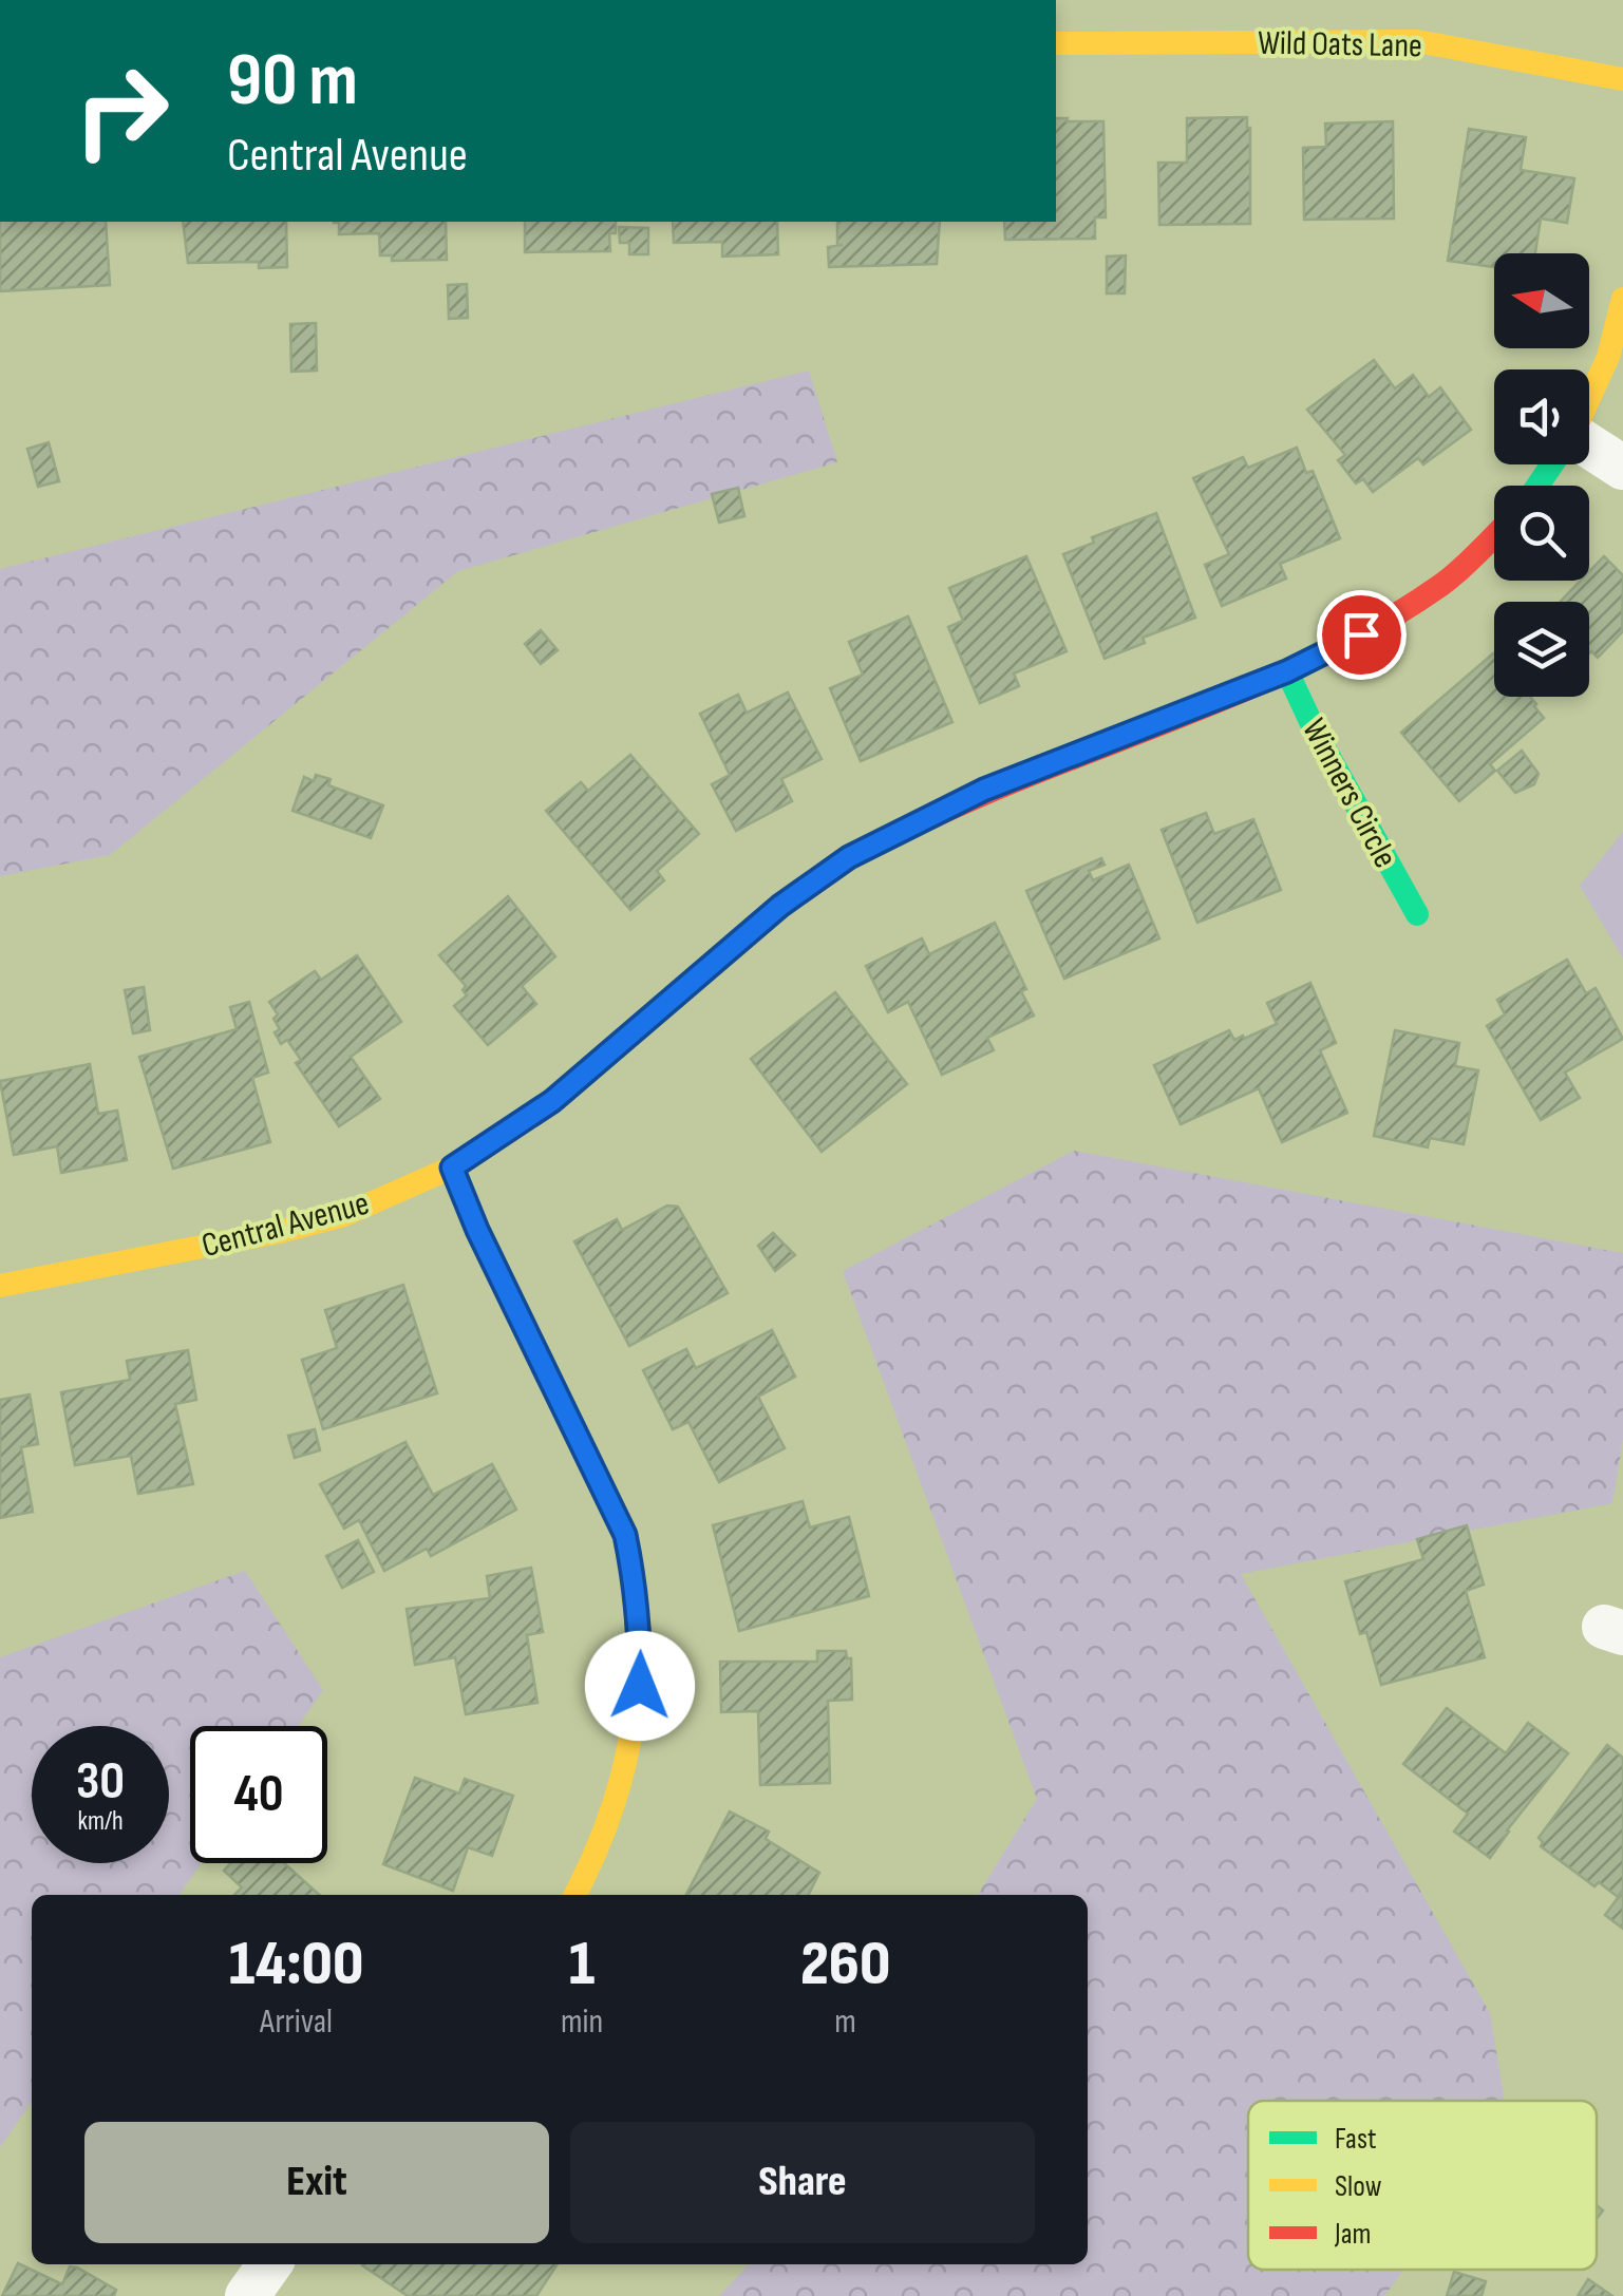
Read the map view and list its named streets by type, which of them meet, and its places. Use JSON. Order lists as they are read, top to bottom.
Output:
{
  "streets": {
    "street": ["Wild Oats Lane", "Winners Circle", "Central Avenue"]
  },
  "crossings": [
    ["Winners Circle", "Central Avenue"]
  ],
  "legend": ["Fast", "Slow", "Jam"],
  "north": "left",
  "page": {
    "turn": ["90 m", "Central Avenue"],
    "speed": "30 km/h",
    "limit": "40",
    "eta": [
      "14:00",
      "Arrival",
      "1",
      "min",
      "260",
      "m"
    ],
    "buttons": ["Exit", "Share"]
  }
}
